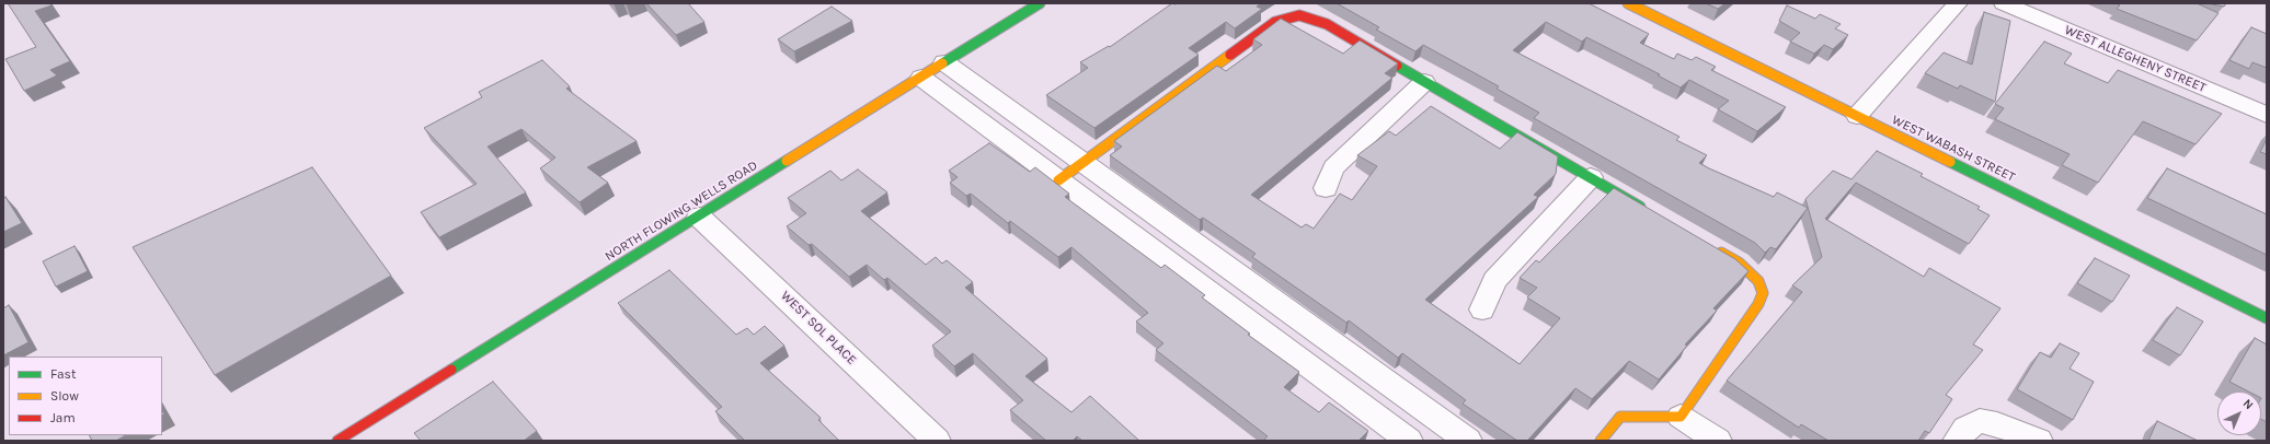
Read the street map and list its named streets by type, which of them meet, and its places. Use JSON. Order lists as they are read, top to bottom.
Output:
{
  "streets": {
    "street": [
      "WEST ALLEGHENY STREET",
      "WEST WABASH STREET",
      "NORTH FLOWING WELLS ROAD",
      "WEST SOL PLACE"
    ]
  },
  "crossings": [
    ["NORTH FLOWING WELLS ROAD", "WEST SOL PLACE"]
  ],
  "legend": ["Fast", "Slow", "Jam"],
  "north": "top right"
}
